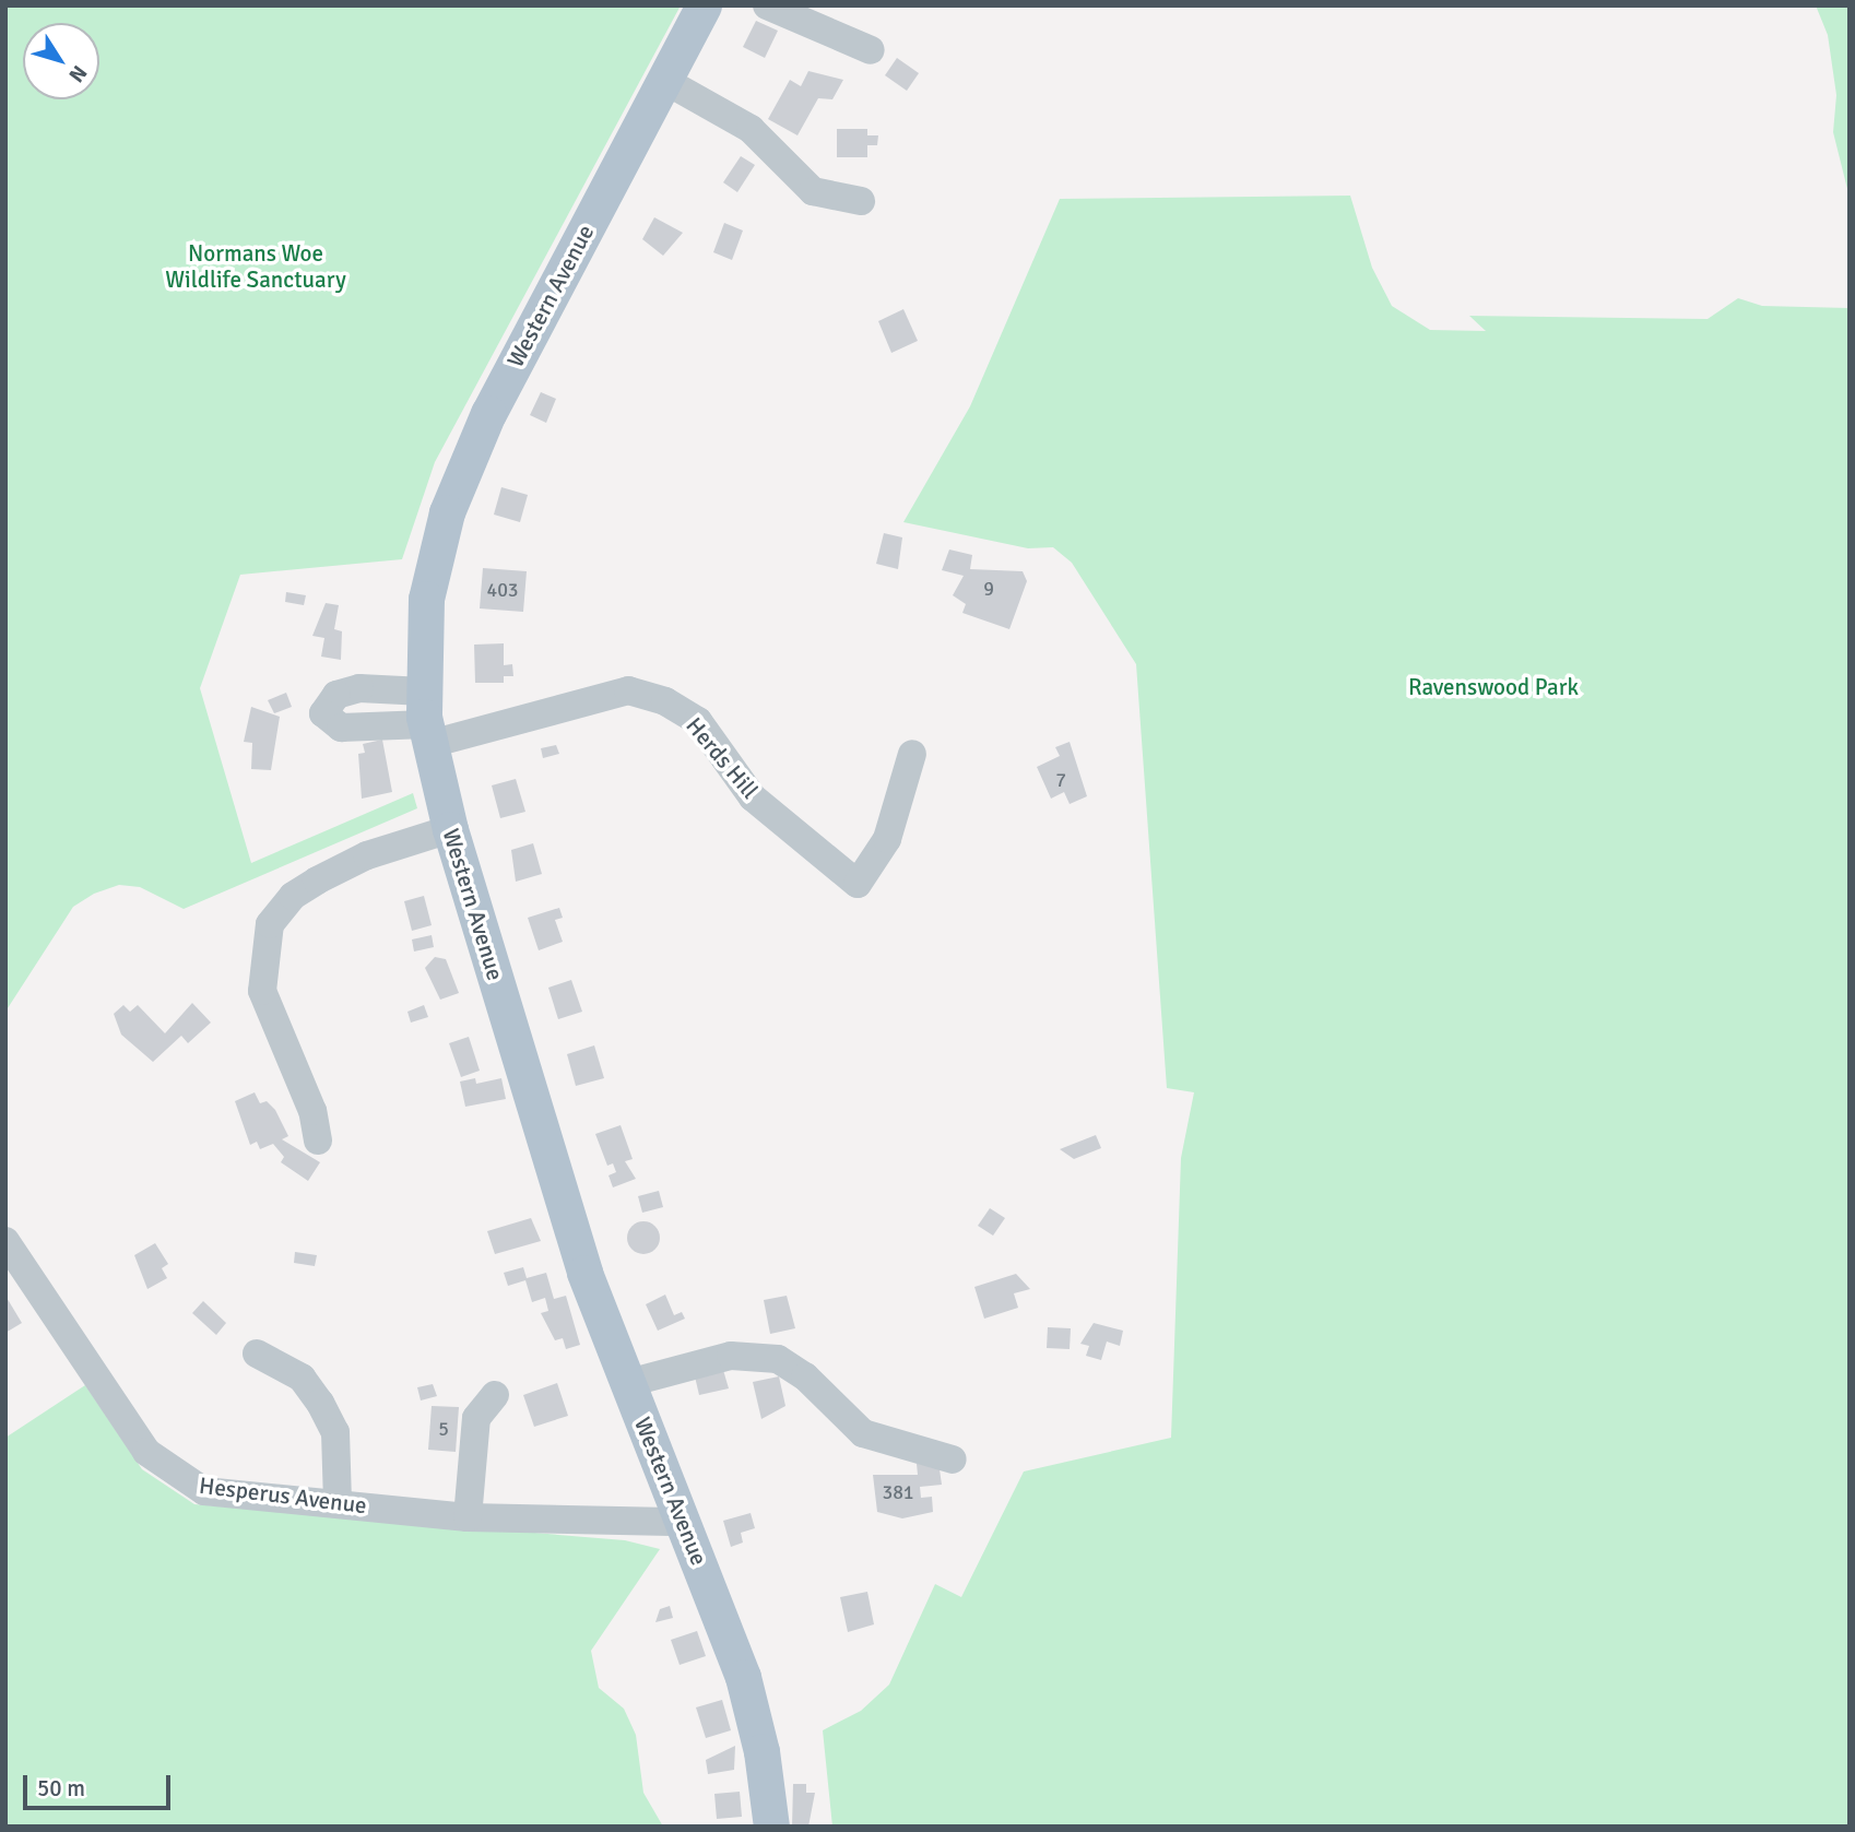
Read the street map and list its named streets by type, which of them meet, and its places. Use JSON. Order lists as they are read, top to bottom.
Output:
{
  "streets": {
    "main road": ["Western Avenue"],
    "street": ["Herds Hill", "Hesperus Avenue"]
  },
  "crossings": [
    ["Western Avenue", "Herds Hill"],
    ["Western Avenue", "Hesperus Avenue"]
  ],
  "parks": ["Normans Woe Wildlife Sanctuary", "Ravenswood Park"],
  "house_numbers": [
    "9",
    "403",
    "7",
    "5",
    "381"
  ],
  "scale_bar": "50 m",
  "north": "bottom right"
}
